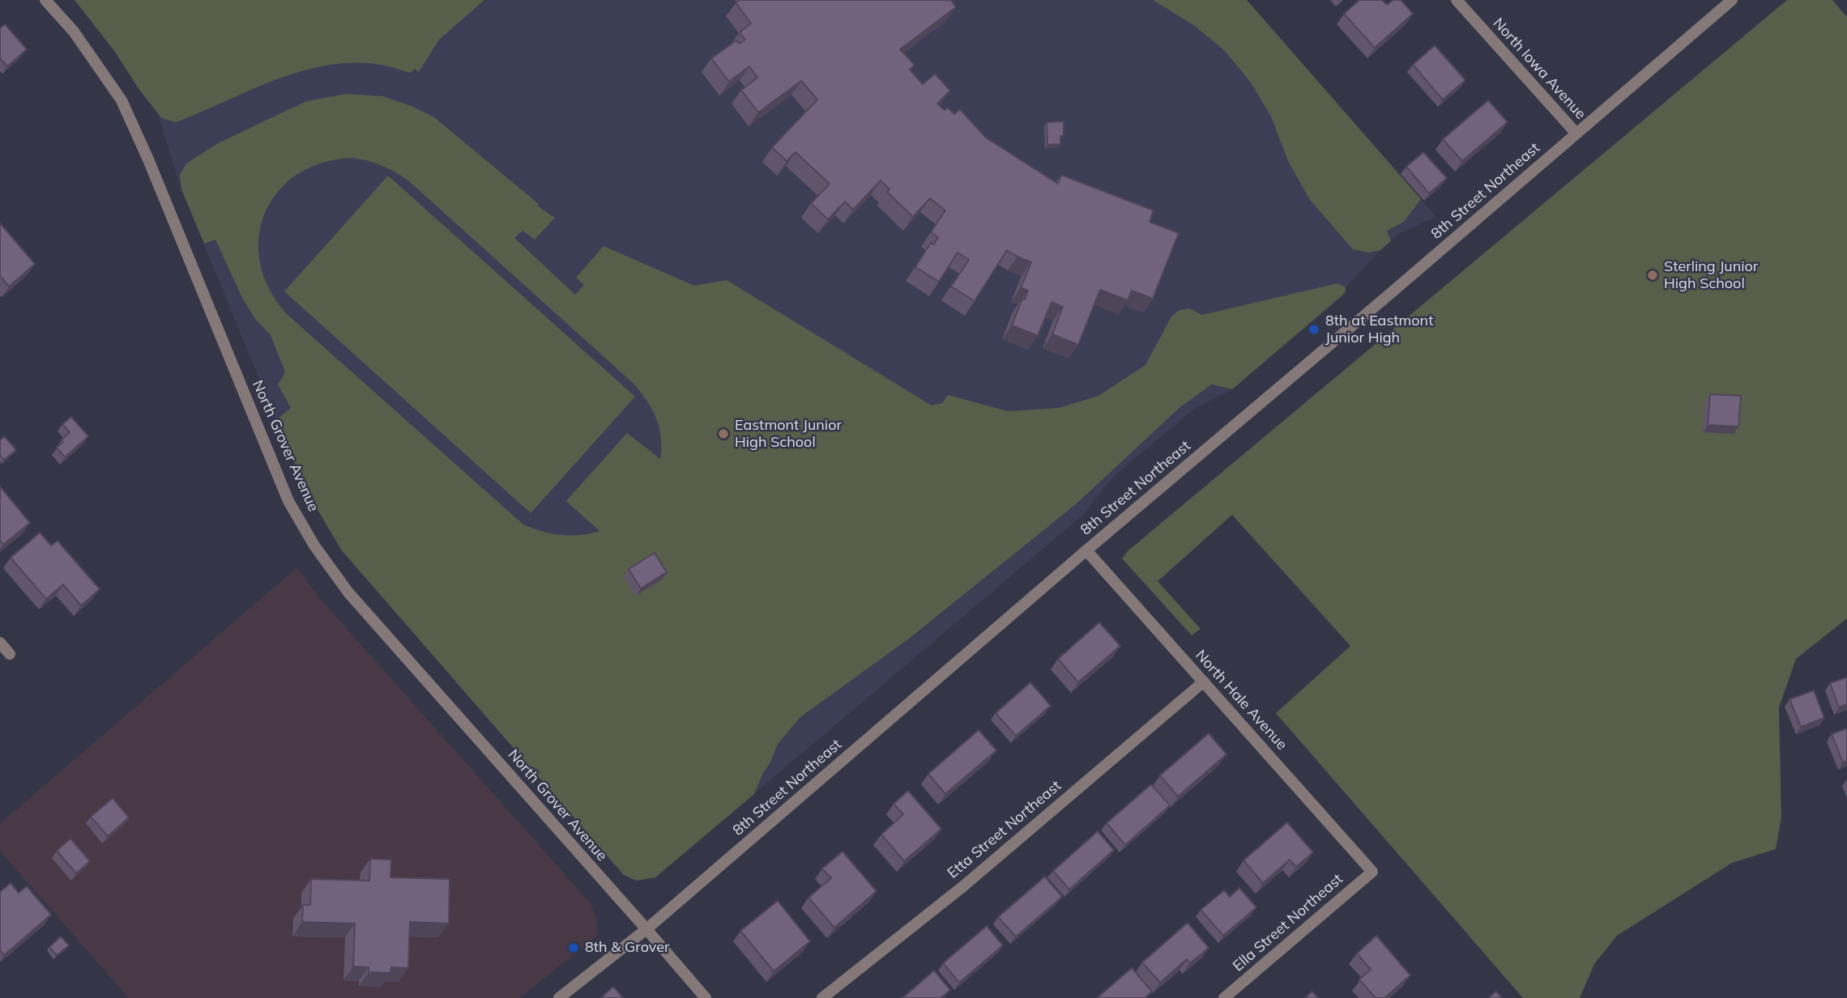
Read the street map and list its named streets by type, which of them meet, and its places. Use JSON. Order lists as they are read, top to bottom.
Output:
{
  "streets": {
    "street": [
      "North Iowa Avenue",
      "8th Street Northeast",
      "North Grover Avenue",
      "North Hale Avenue",
      "Etta Street Northeast",
      "Ella Street Northeast"
    ]
  },
  "crossings": [
    ["North Iowa Avenue", "8th Street Northeast"],
    ["8th Street Northeast", "North Grover Avenue"],
    ["8th Street Northeast", "North Hale Avenue"],
    ["North Hale Avenue", "Etta Street Northeast"],
    ["North Hale Avenue", "Ella Street Northeast"]
  ],
  "places": [
    "Sterling Junior High School",
    "8th at Eastmont Junior High",
    "Eastmont Junior High School",
    "8th & Grover"
  ]
}
